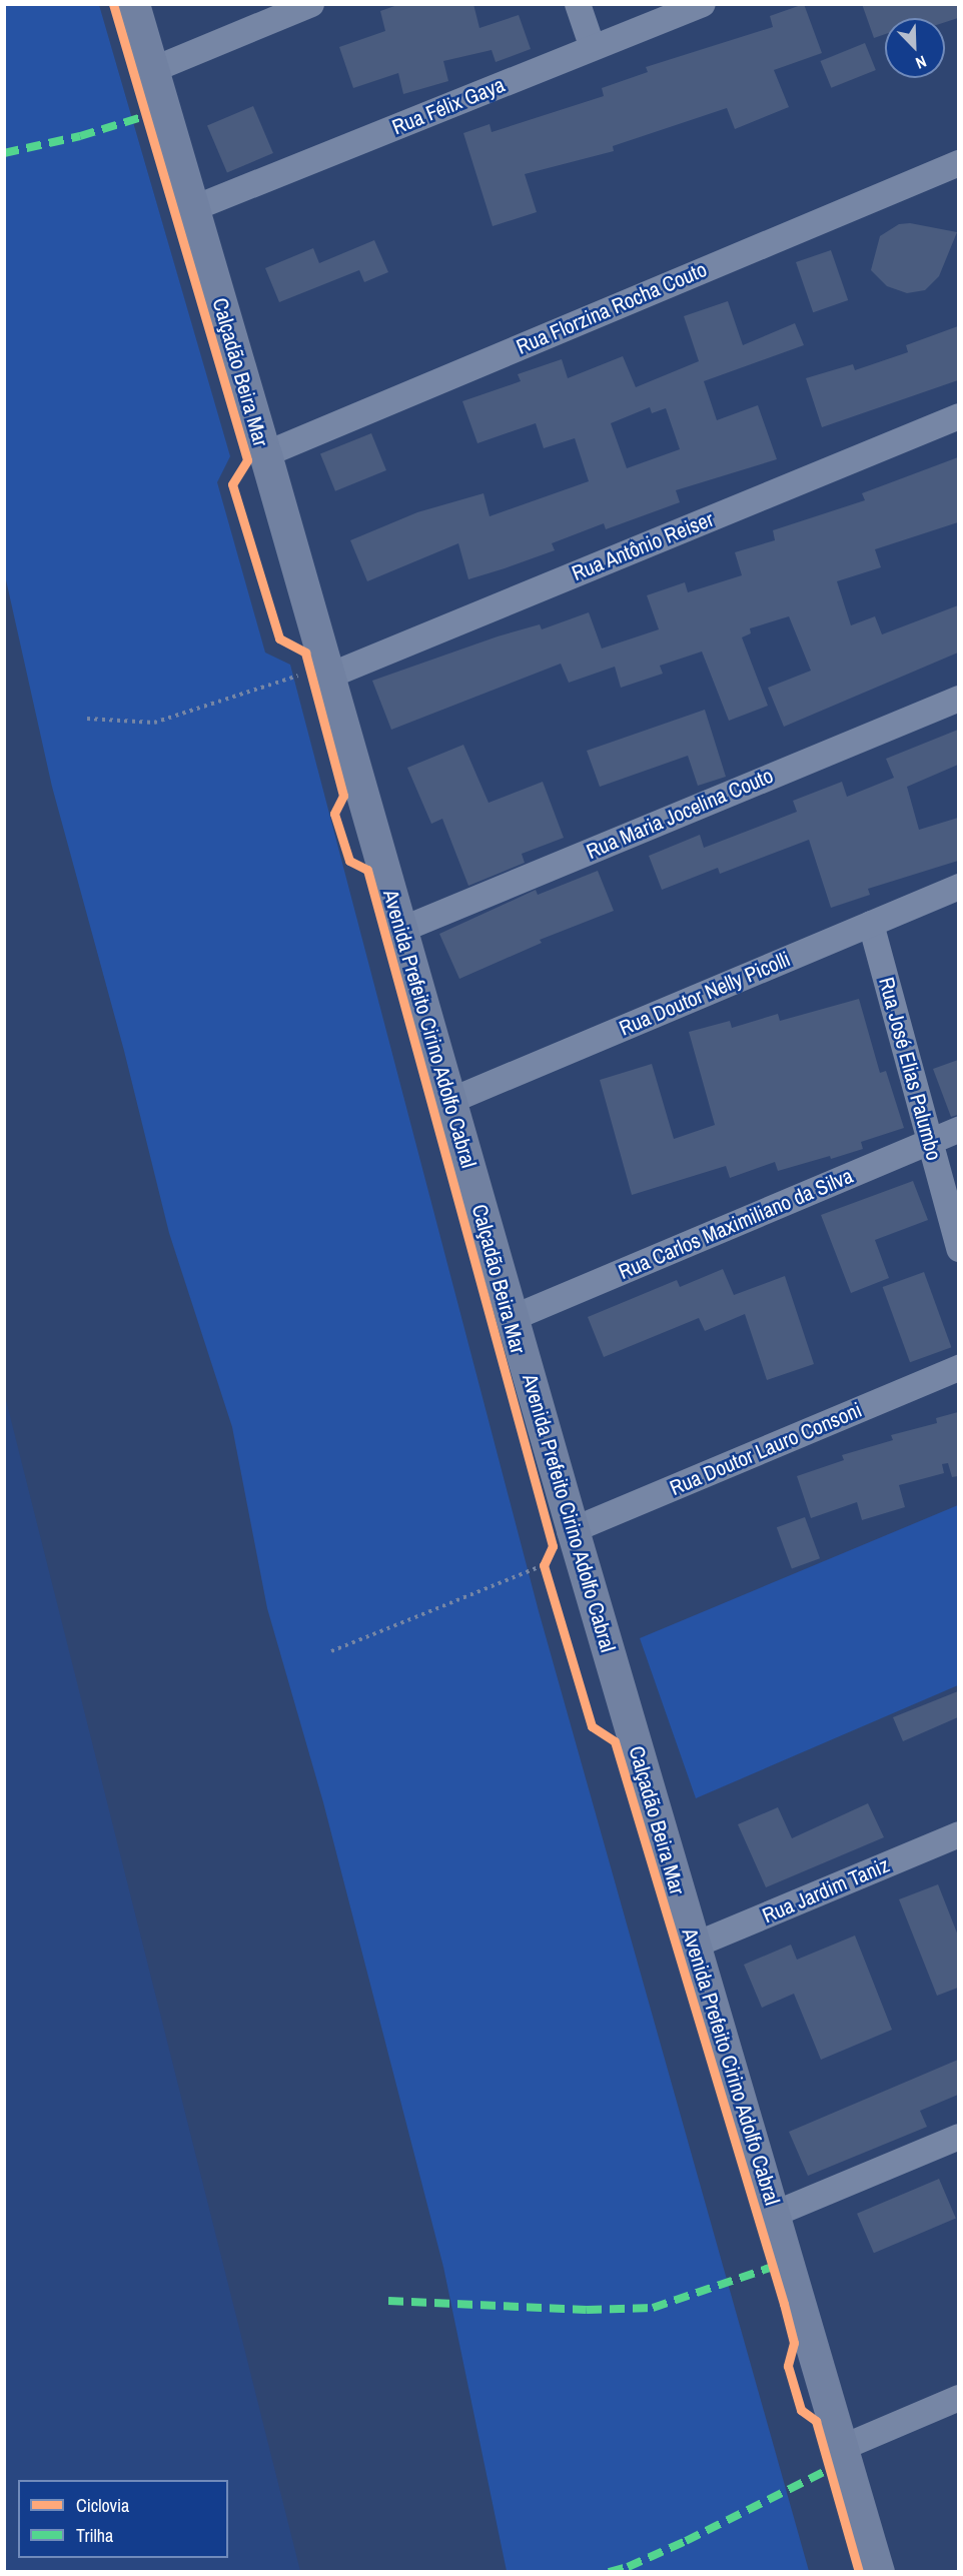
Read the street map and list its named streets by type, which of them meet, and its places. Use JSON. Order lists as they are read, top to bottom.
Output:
{
  "streets": {
    "main road": ["Avenida Prefeito Cirino Adolfo Cabral"],
    "street": [
      "Rua Félix Gaya",
      "Rua Florzina Rocha Couto",
      "Rua Antônio Reiser",
      "Rua Maria Jocelina Couto",
      "Rua Doutor Nelly Picolli",
      "Rua José Elias Palumbo",
      "Rua Carlos Maximiliano da Silva",
      "Rua Doutor Lauro Consoni",
      "Rua Jardim Taniz"
    ],
    "cycle path": ["Calçadão Beira Mar"]
  },
  "crossings": [
    ["Rua Félix Gaya", "Avenida Prefeito Cirino Adolfo Cabral"],
    ["Rua Florzina Rocha Couto", "Avenida Prefeito Cirino Adolfo Cabral"],
    ["Rua Antônio Reiser", "Avenida Prefeito Cirino Adolfo Cabral"],
    ["Rua Maria Jocelina Couto", "Avenida Prefeito Cirino Adolfo Cabral"],
    ["Rua Doutor Nelly Picolli", "Avenida Prefeito Cirino Adolfo Cabral"],
    ["Rua Doutor Nelly Picolli", "Rua José Elias Palumbo"],
    ["Avenida Prefeito Cirino Adolfo Cabral", "Rua Carlos Maximiliano da Silva"],
    ["Avenida Prefeito Cirino Adolfo Cabral", "Rua Doutor Lauro Consoni"],
    ["Avenida Prefeito Cirino Adolfo Cabral", "Rua Jardim Taniz"],
    ["Rua José Elias Palumbo", "Rua Carlos Maximiliano da Silva"]
  ],
  "legend": ["Ciclovia", "Trilha"],
  "north": "bottom right"
}
